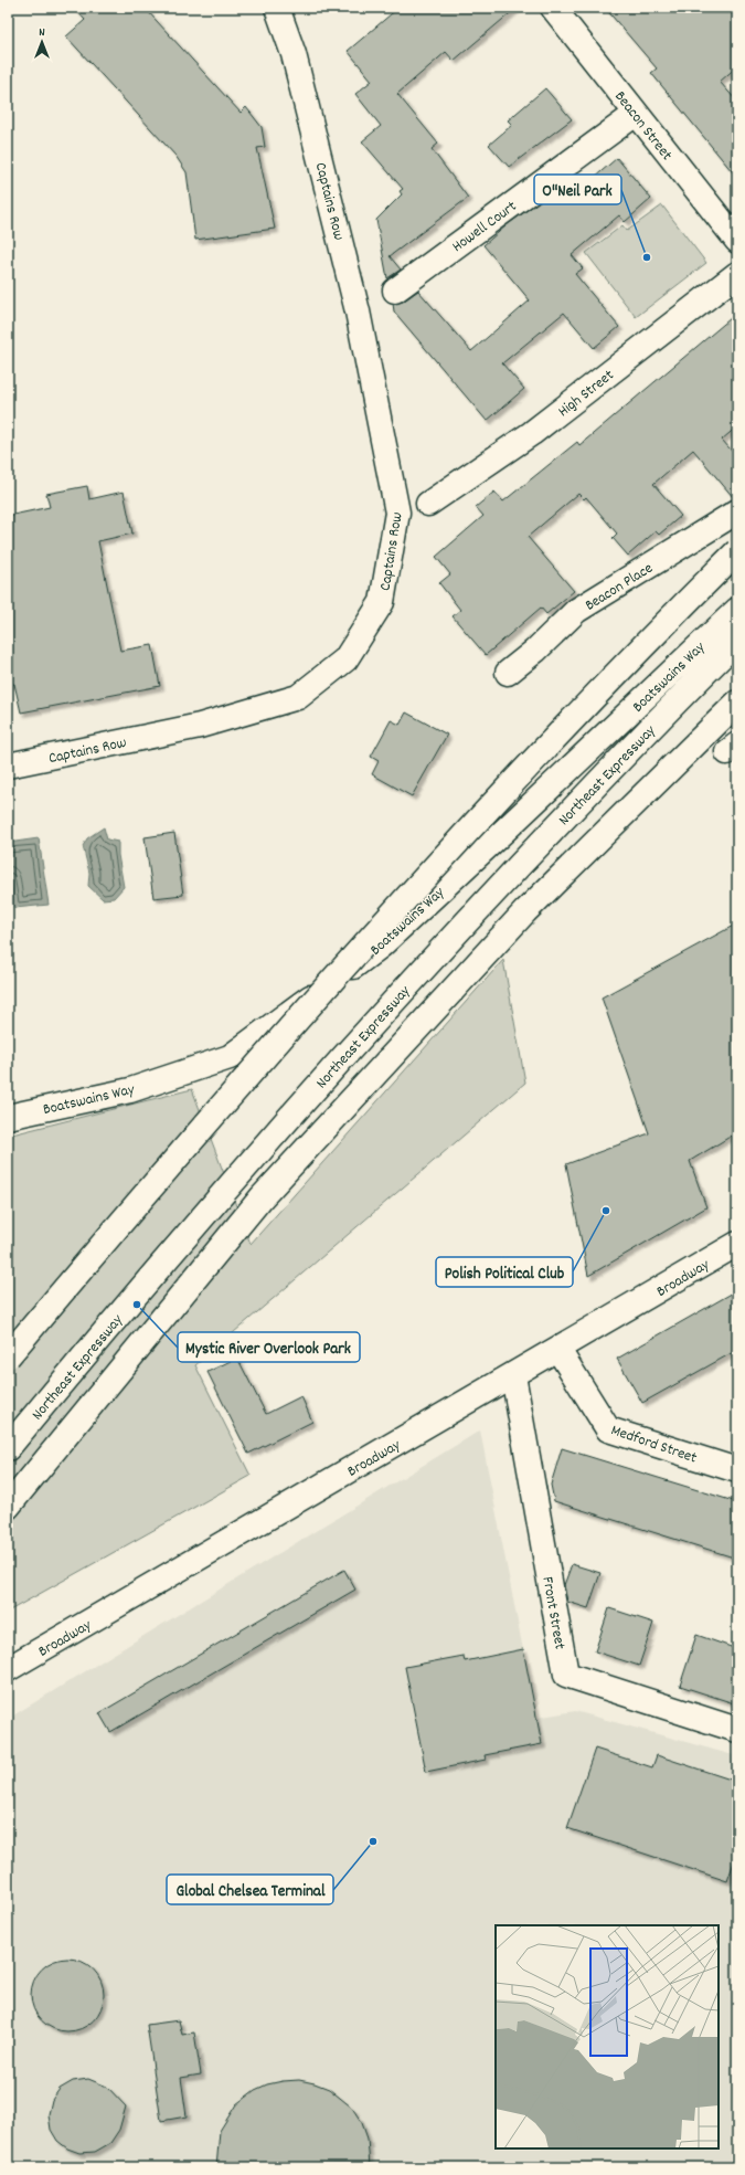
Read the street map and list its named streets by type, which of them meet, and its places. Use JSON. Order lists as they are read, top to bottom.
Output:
{
  "streets": {
    "main road": [
      "Beacon Street",
      "Captains Row",
      "Howell Court",
      "High Street",
      "Beacon Place",
      "Boatswains Way",
      "Northeast Expressway",
      "Broadway",
      "Medford Street",
      "Front Street"
    ]
  },
  "crossings": [
    ["Beacon Street", "Howell Court"],
    ["Broadway", "Medford Street"],
    ["Broadway", "Front Street"]
  ],
  "places": [
    "O\"Neil Park",
    "Polish Political Club",
    "Mystic River Overlook Park",
    "Global Chelsea Terminal"
  ],
  "north": "top"
}
